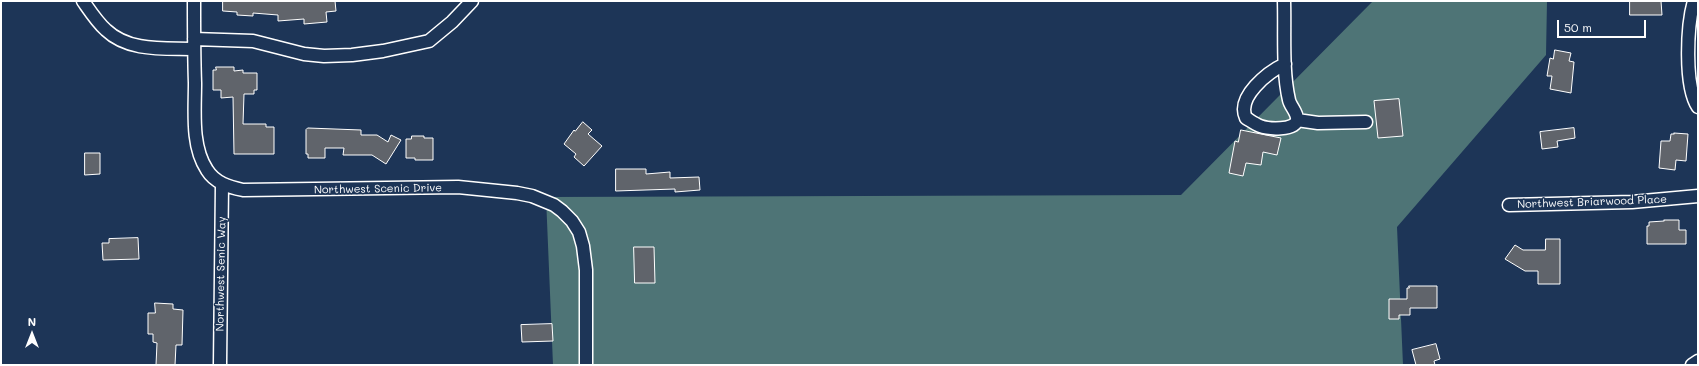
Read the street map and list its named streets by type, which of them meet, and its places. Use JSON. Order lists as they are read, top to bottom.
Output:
{
  "streets": {
    "street": ["Northwest Scenic Drive", "Northwest Briarwood Place", "Northwest Senic Way"]
  },
  "crossings": [
    ["Northwest Scenic Drive", "Northwest Senic Way"]
  ],
  "scale_bar": "50 m",
  "north": "top"
}
